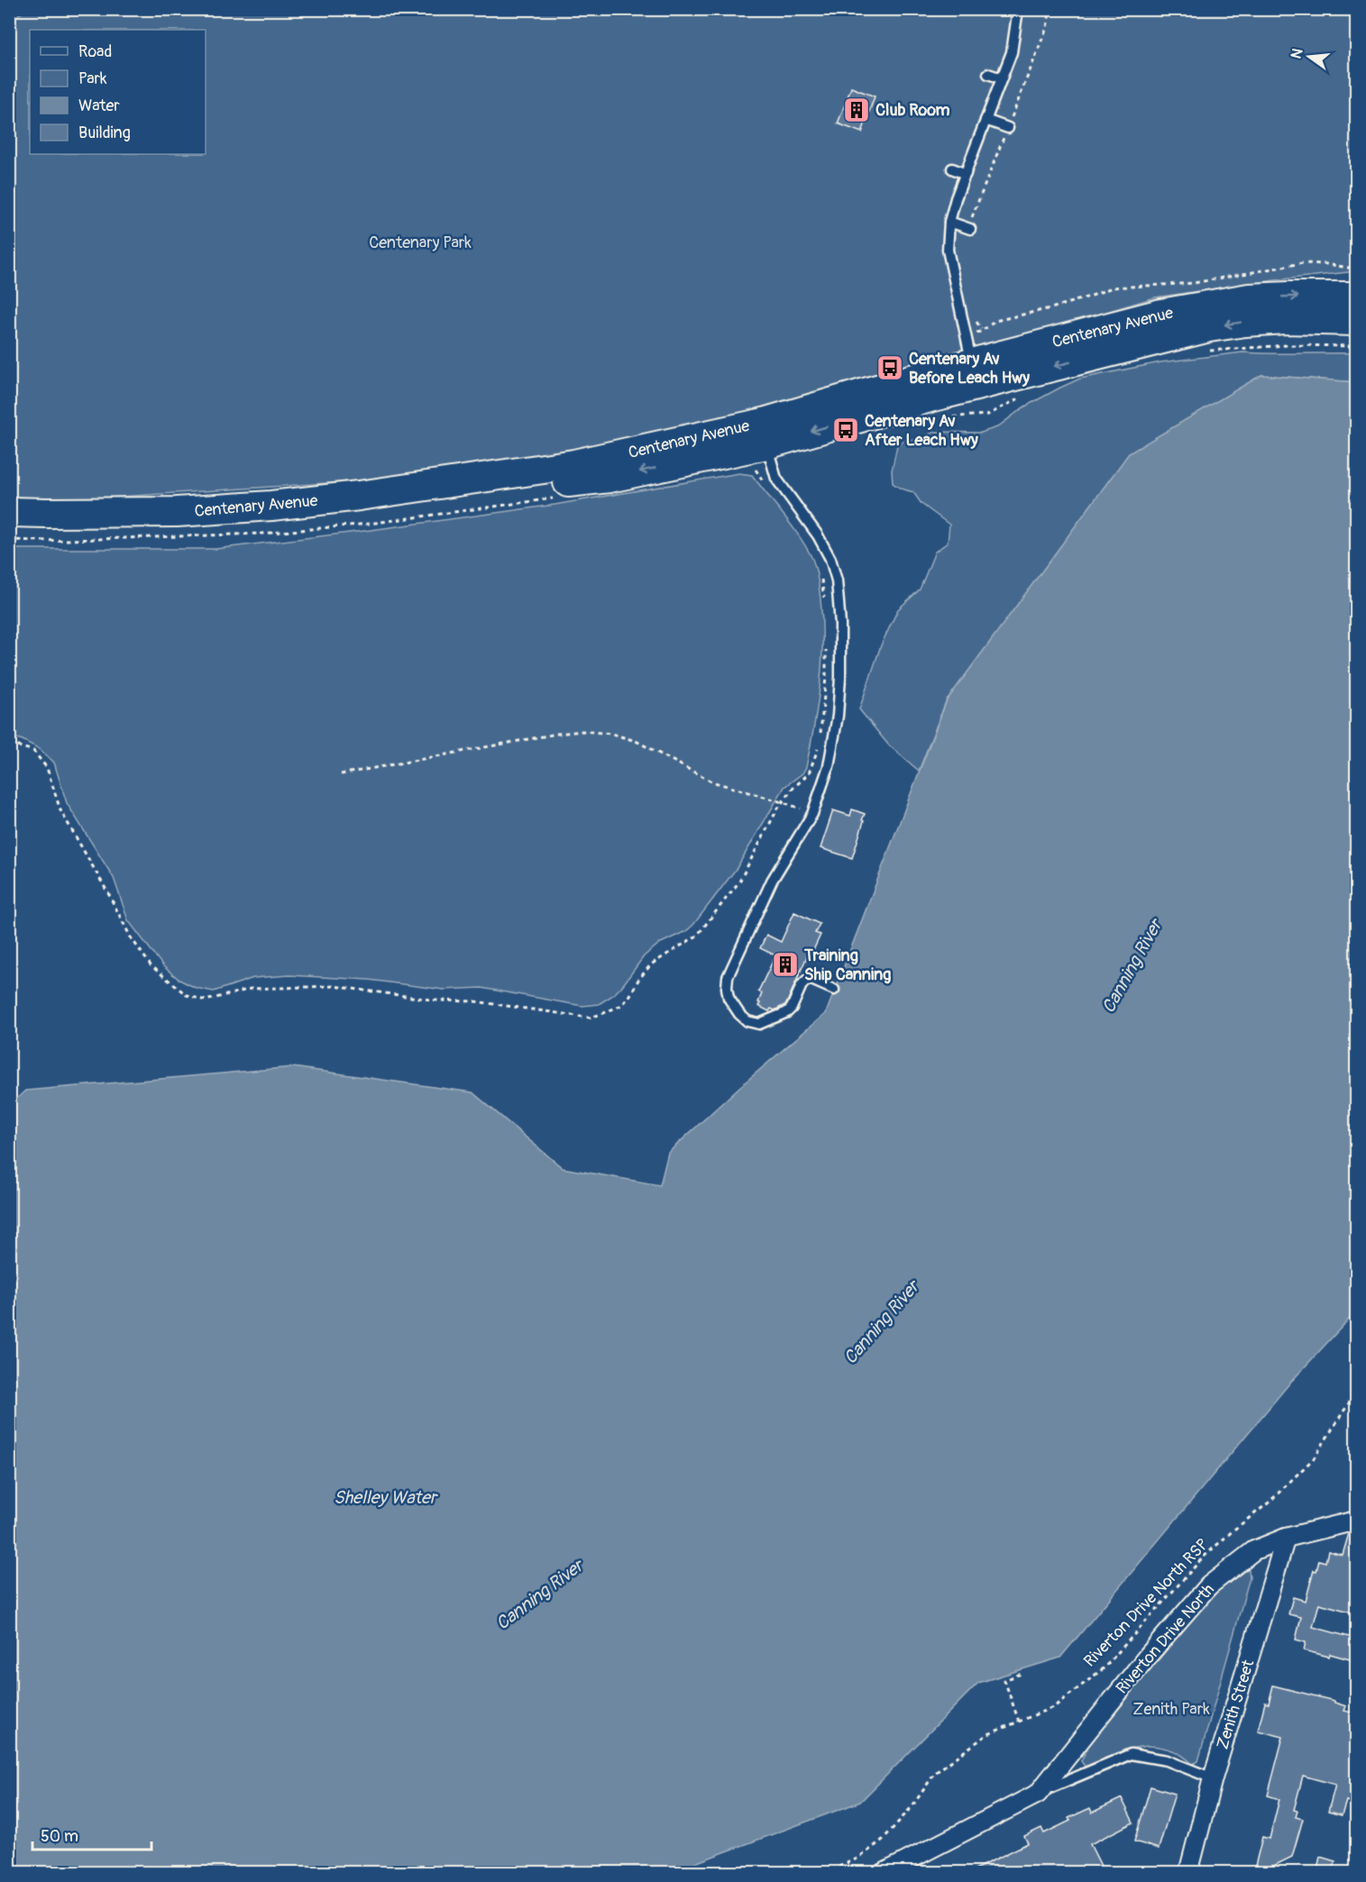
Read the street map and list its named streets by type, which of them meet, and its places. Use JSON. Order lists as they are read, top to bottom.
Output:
{
  "streets": {
    "main road": ["Centenary Avenue"],
    "street": ["Riverton Drive North", "Zenith Street"],
    "path": ["Riverton Drive North RSP"]
  },
  "crossings": [
    ["Riverton Drive North", "Zenith Street"]
  ],
  "water": ["Canning River", "Shelley Water"],
  "parks": ["Centenary Park", "Zenith Park"],
  "places": {
    "building": ["Club Room", "Training Ship Canning"],
    "bus stop": ["Centenary Av Before Leach Hwy", "Centenary Av After Leach Hwy"]
  },
  "legend": [
    "Road",
    "Park",
    "Water",
    "Building"
  ],
  "scale_bar": "50 m",
  "north": "left"
}
